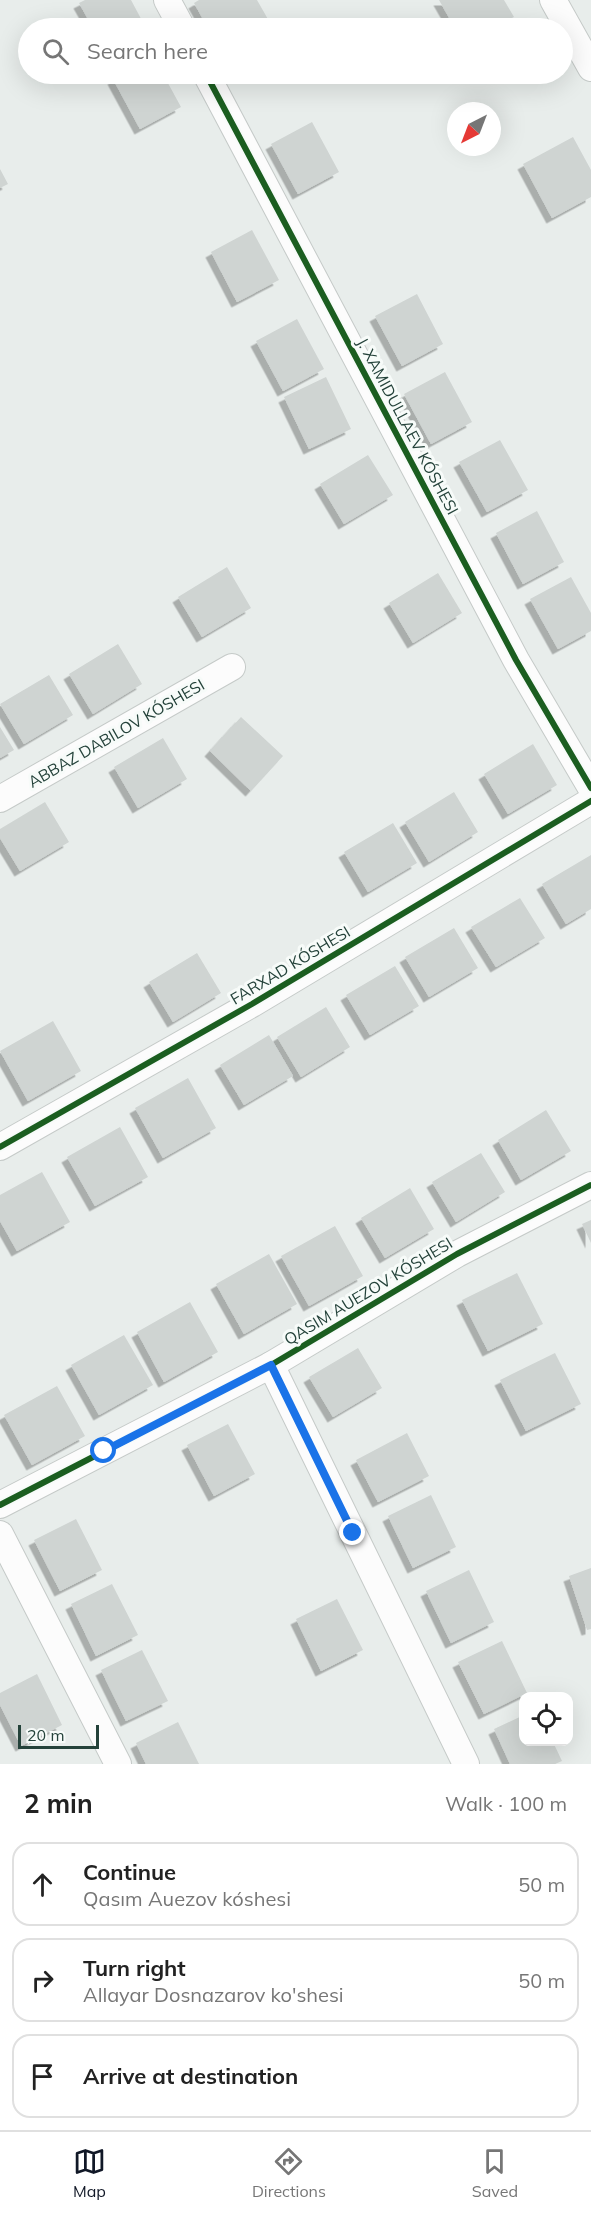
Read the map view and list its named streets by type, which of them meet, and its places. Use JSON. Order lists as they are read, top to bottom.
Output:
{
  "streets": {
    "street": ["J. XAMIDULLAEV KÓSHESI", "FARXAD KÓSHESI"],
    "cycle path": ["QASIM AUEZOV KÓSHESI"]
  },
  "scale_bar": "20 m",
  "north": "bottom left",
  "page": {
    "search": "Search here",
    "scale": "20 m",
    "heading": ["2 min", "Walk · 100 m"],
    "list": [
      ["Continue", "Qasım Auezov kóshesi", "50 m"],
      ["Turn right", "Allayar Dosnazarov ko'shesi", "50 m"],
      "Arrive at destination"
    ],
    "nav": ["Map", "Directions", "Saved"]
  }
}
